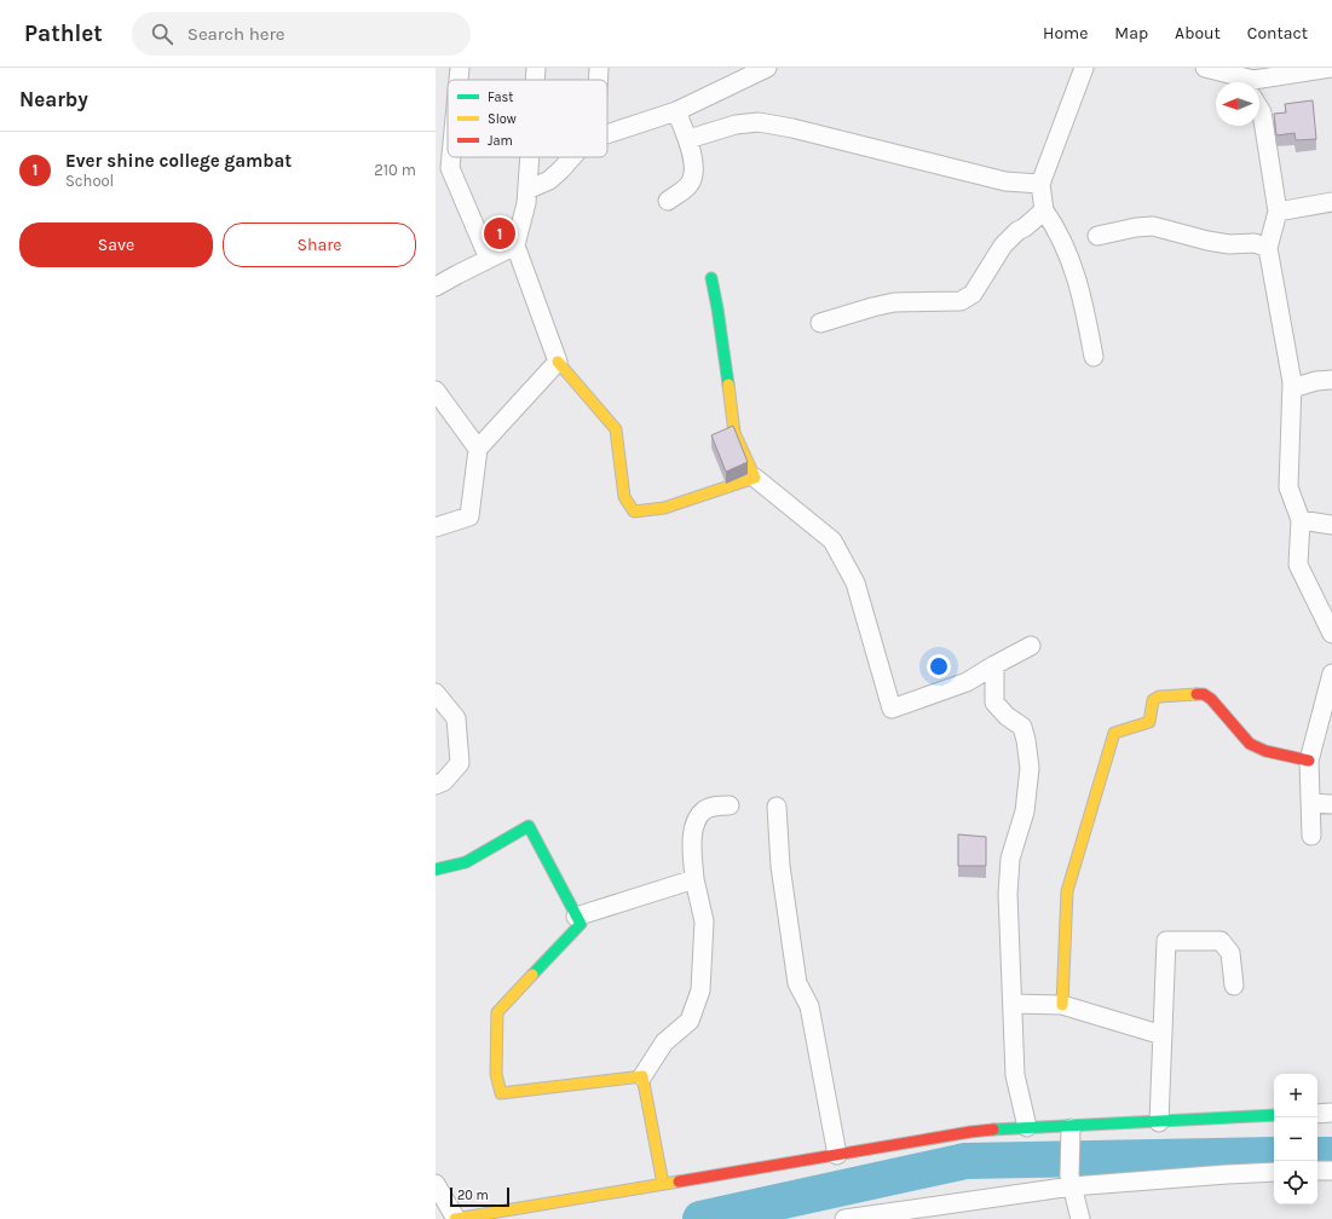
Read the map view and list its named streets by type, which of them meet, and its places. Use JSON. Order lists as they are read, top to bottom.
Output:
{
  "legend": ["Fast", "Slow", "Jam"],
  "scale_bar": "20 m",
  "north": "left",
  "page": {
    "header": "Pathlet",
    "search": "Search here",
    "nav": [
      "Home",
      "Map",
      "About",
      "Contact"
    ],
    "heading": "Nearby",
    "list": [
      {
        "mark": "1",
        "name": "Ever shine college gambat",
        "note": "School",
        "value": "210 m"
      }
    ],
    "buttons": ["Save", "Share"],
    "pins": "1",
    "map_buttons": ["+", "−"],
    "scale": "20 m"
  }
}
